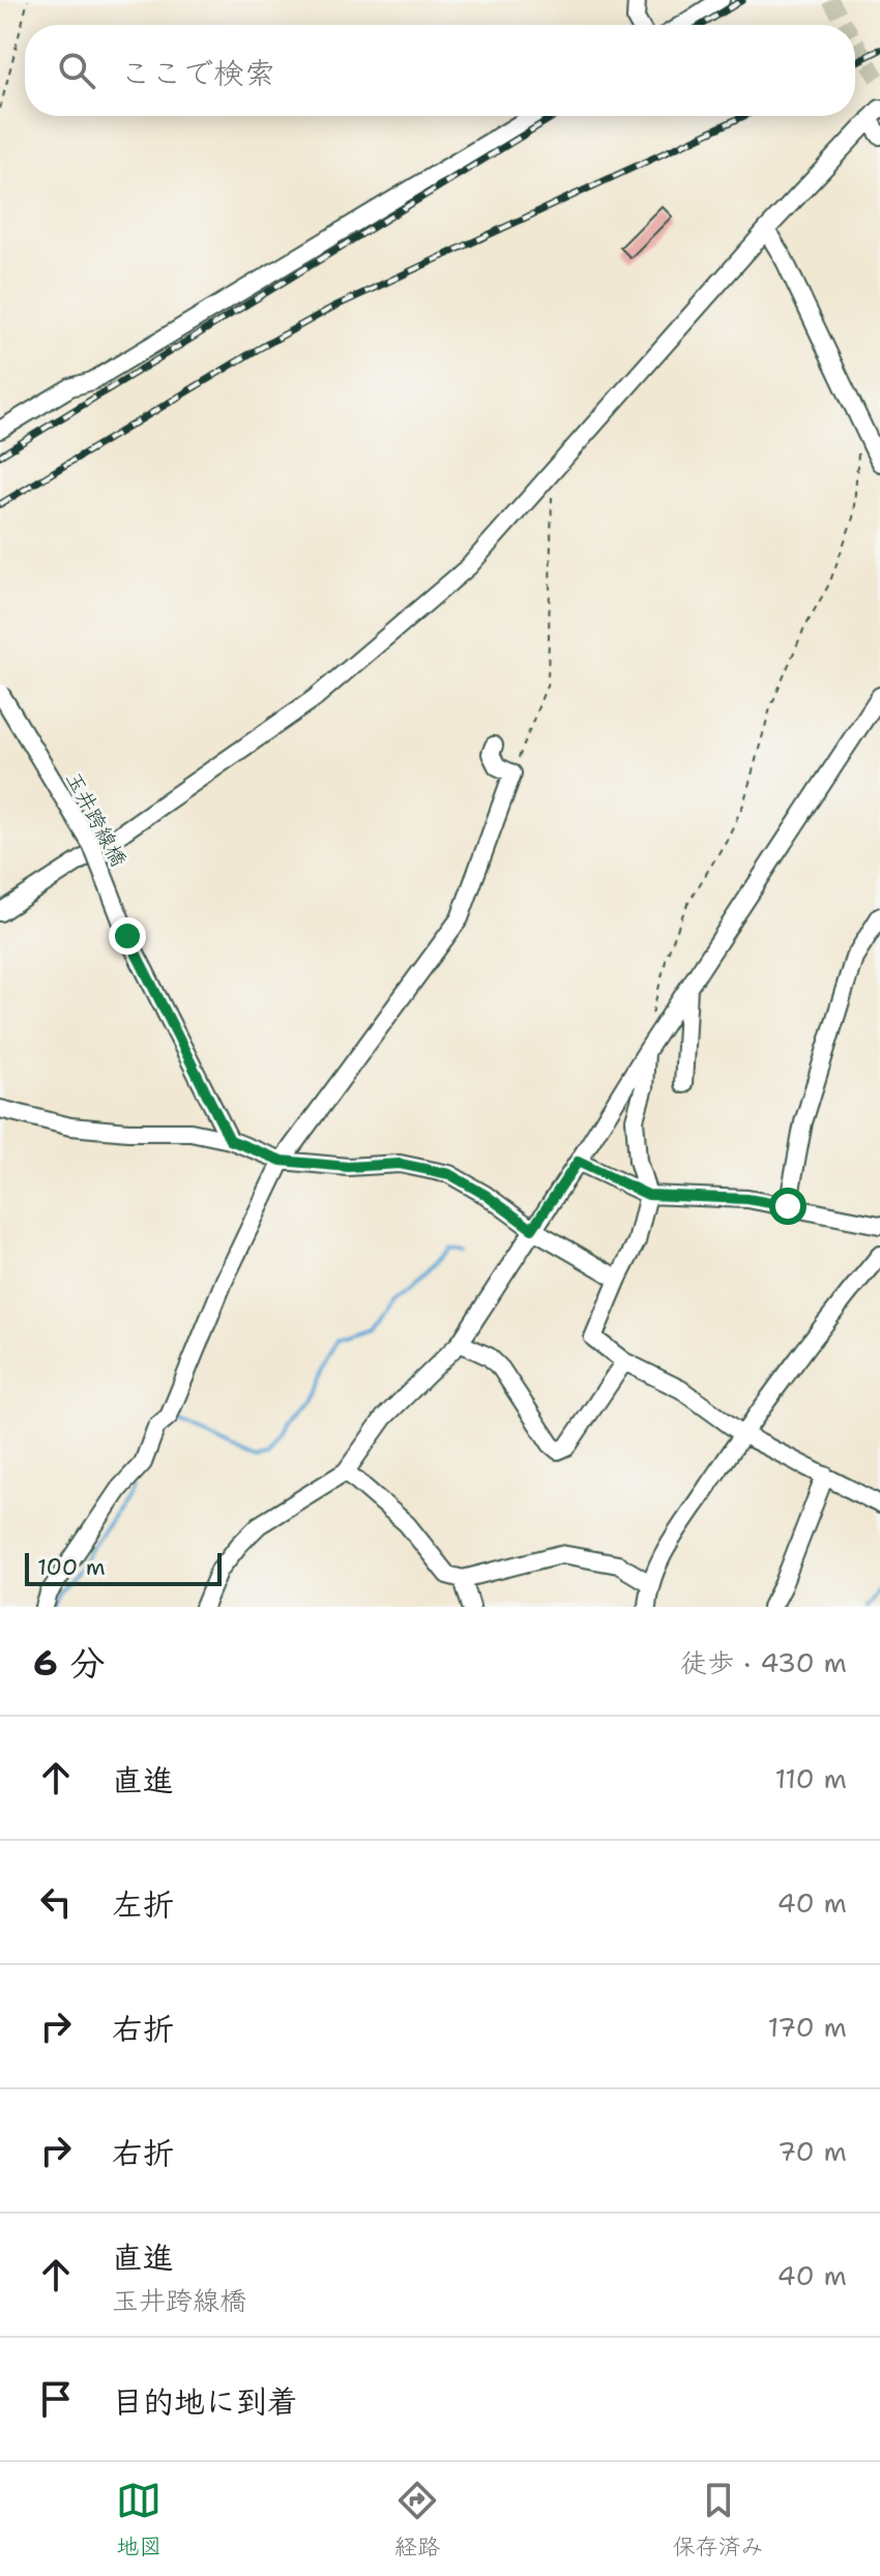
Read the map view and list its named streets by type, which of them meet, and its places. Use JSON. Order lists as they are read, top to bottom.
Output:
{
  "streets": {
    "street": ["玉井跨線橋"]
  },
  "scale_bar": "100 m",
  "page": {
    "search": "ここで検索",
    "scale": "100 m",
    "heading": ["6 分", "徒歩 · 430 m"],
    "list": [
      ["直進", "110 m"],
      ["左折", "40 m"],
      ["右折", "170 m"],
      ["右折", "70 m"],
      ["直進", "玉井跨線橋", "40 m"],
      "目的地に到着"
    ],
    "nav": ["地図", "経路", "保存済み"]
  }
}
